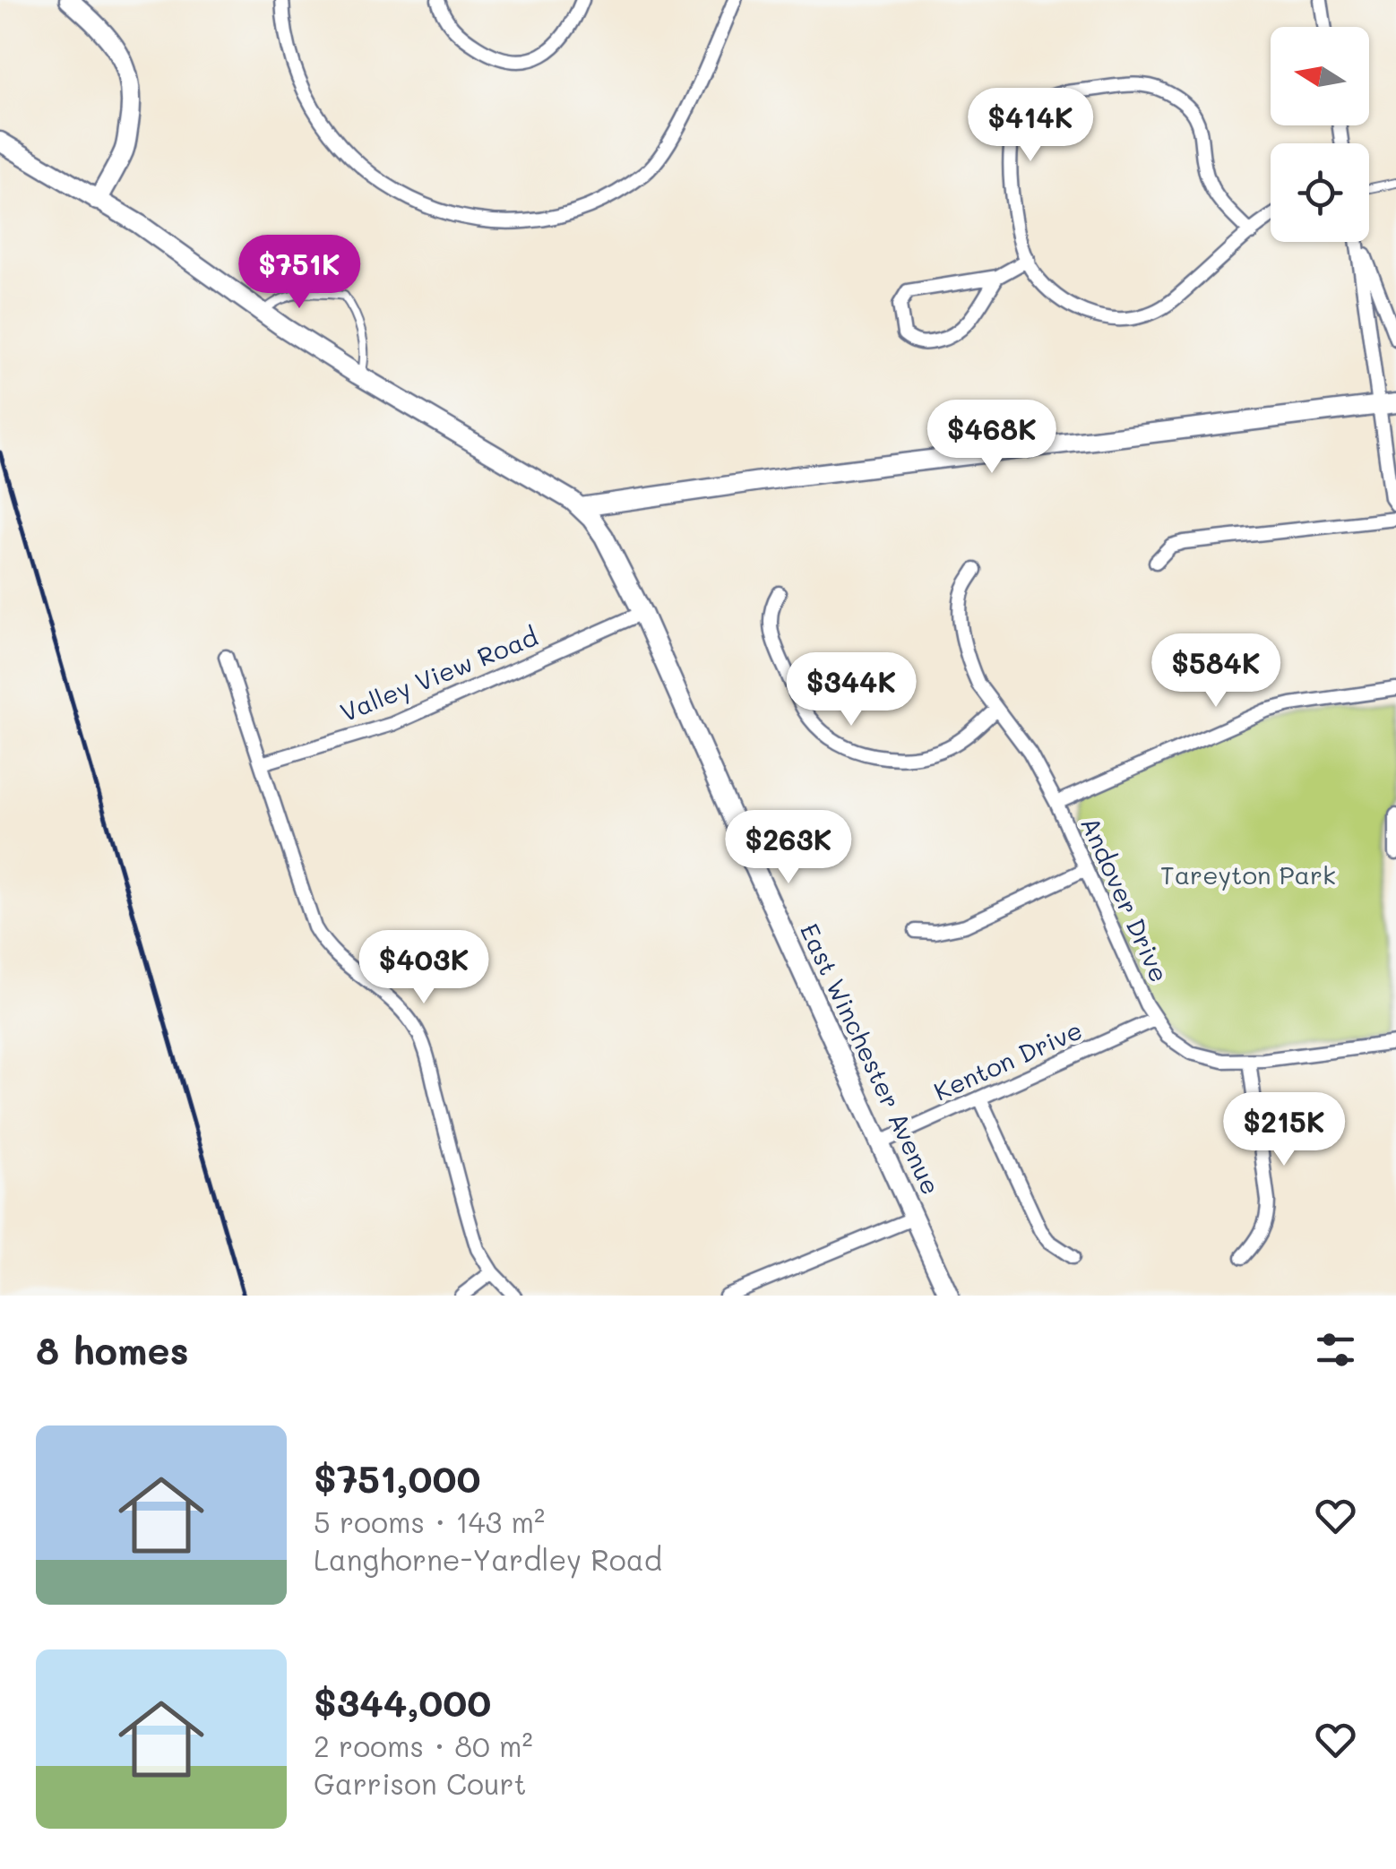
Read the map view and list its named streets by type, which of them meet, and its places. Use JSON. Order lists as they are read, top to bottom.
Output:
{
  "streets": {
    "main road": ["East Winchester Avenue"],
    "street": ["Valley View Road", "Andover Drive", "Kenton Drive"]
  },
  "crossings": [
    ["Valley View Road", "East Winchester Avenue"],
    ["Andover Drive", "Kenton Drive"],
    ["East Winchester Avenue", "Kenton Drive"]
  ],
  "parks": ["Tareyton Park"],
  "north": "left",
  "page": {
    "price": [
      "$414K",
      "$751K",
      "$468K",
      "$584K",
      "$344K",
      "$263K",
      "$403K",
      "$215K"
    ],
    "heading": "8 homes",
    "list": [
      {
        "name": "$751,000",
        "note": "5 rooms · 143 m² · Langhorne-Yardley Road"
      },
      {
        "name": "$344,000",
        "note": "2 rooms · 80 m² · Garrison Court"
      }
    ]
  }
}
